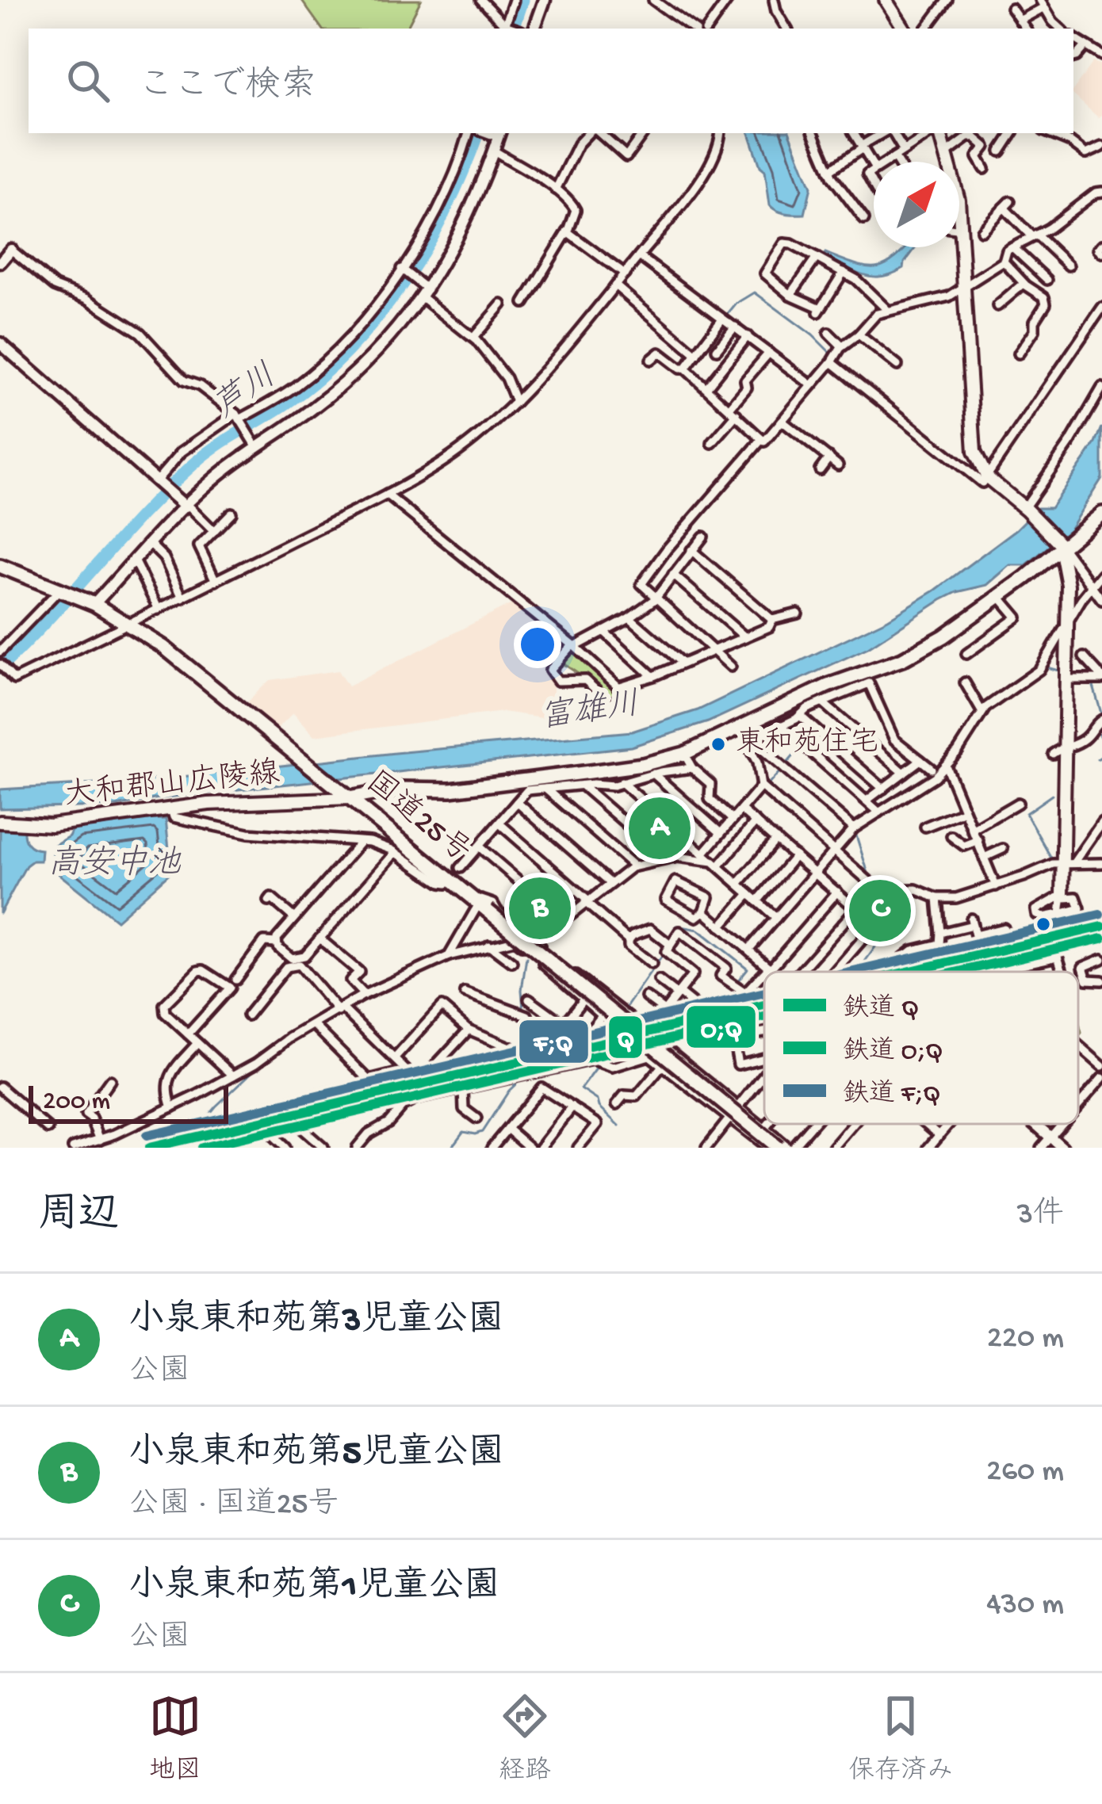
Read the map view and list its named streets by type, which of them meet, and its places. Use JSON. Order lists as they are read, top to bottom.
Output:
{
  "streets": {
    "main road": ["大和郡山広陵線", "国道25号"]
  },
  "crossings": [
    ["大和郡山広陵線", "国道25号"]
  ],
  "water": ["芦川", "富雄川", "高安中池"],
  "places": ["東和苑住宅"],
  "lines": ["rail line F;Q", "rail line Q", "rail line O;Q"],
  "legend": ["鉄道 Q", "鉄道 O;Q", "鉄道 F;Q"],
  "scale_bar": "200 m",
  "north": "top right",
  "page": {
    "search": "ここで検索",
    "pins": ["A", "B", "C"],
    "scale": "200 m",
    "heading": ["周辺", "3件"],
    "list": [
      {
        "mark": "A",
        "name": "小泉東和苑第3児童公園",
        "note": "公園",
        "value": "220 m"
      },
      {
        "mark": "B",
        "name": "小泉東和苑第5児童公園",
        "note": "公園 · 国道25号",
        "value": "260 m"
      },
      {
        "mark": "C",
        "name": "小泉東和苑第1児童公園",
        "note": "公園",
        "value": "430 m"
      }
    ],
    "nav": ["地図", "経路", "保存済み"]
  }
}
